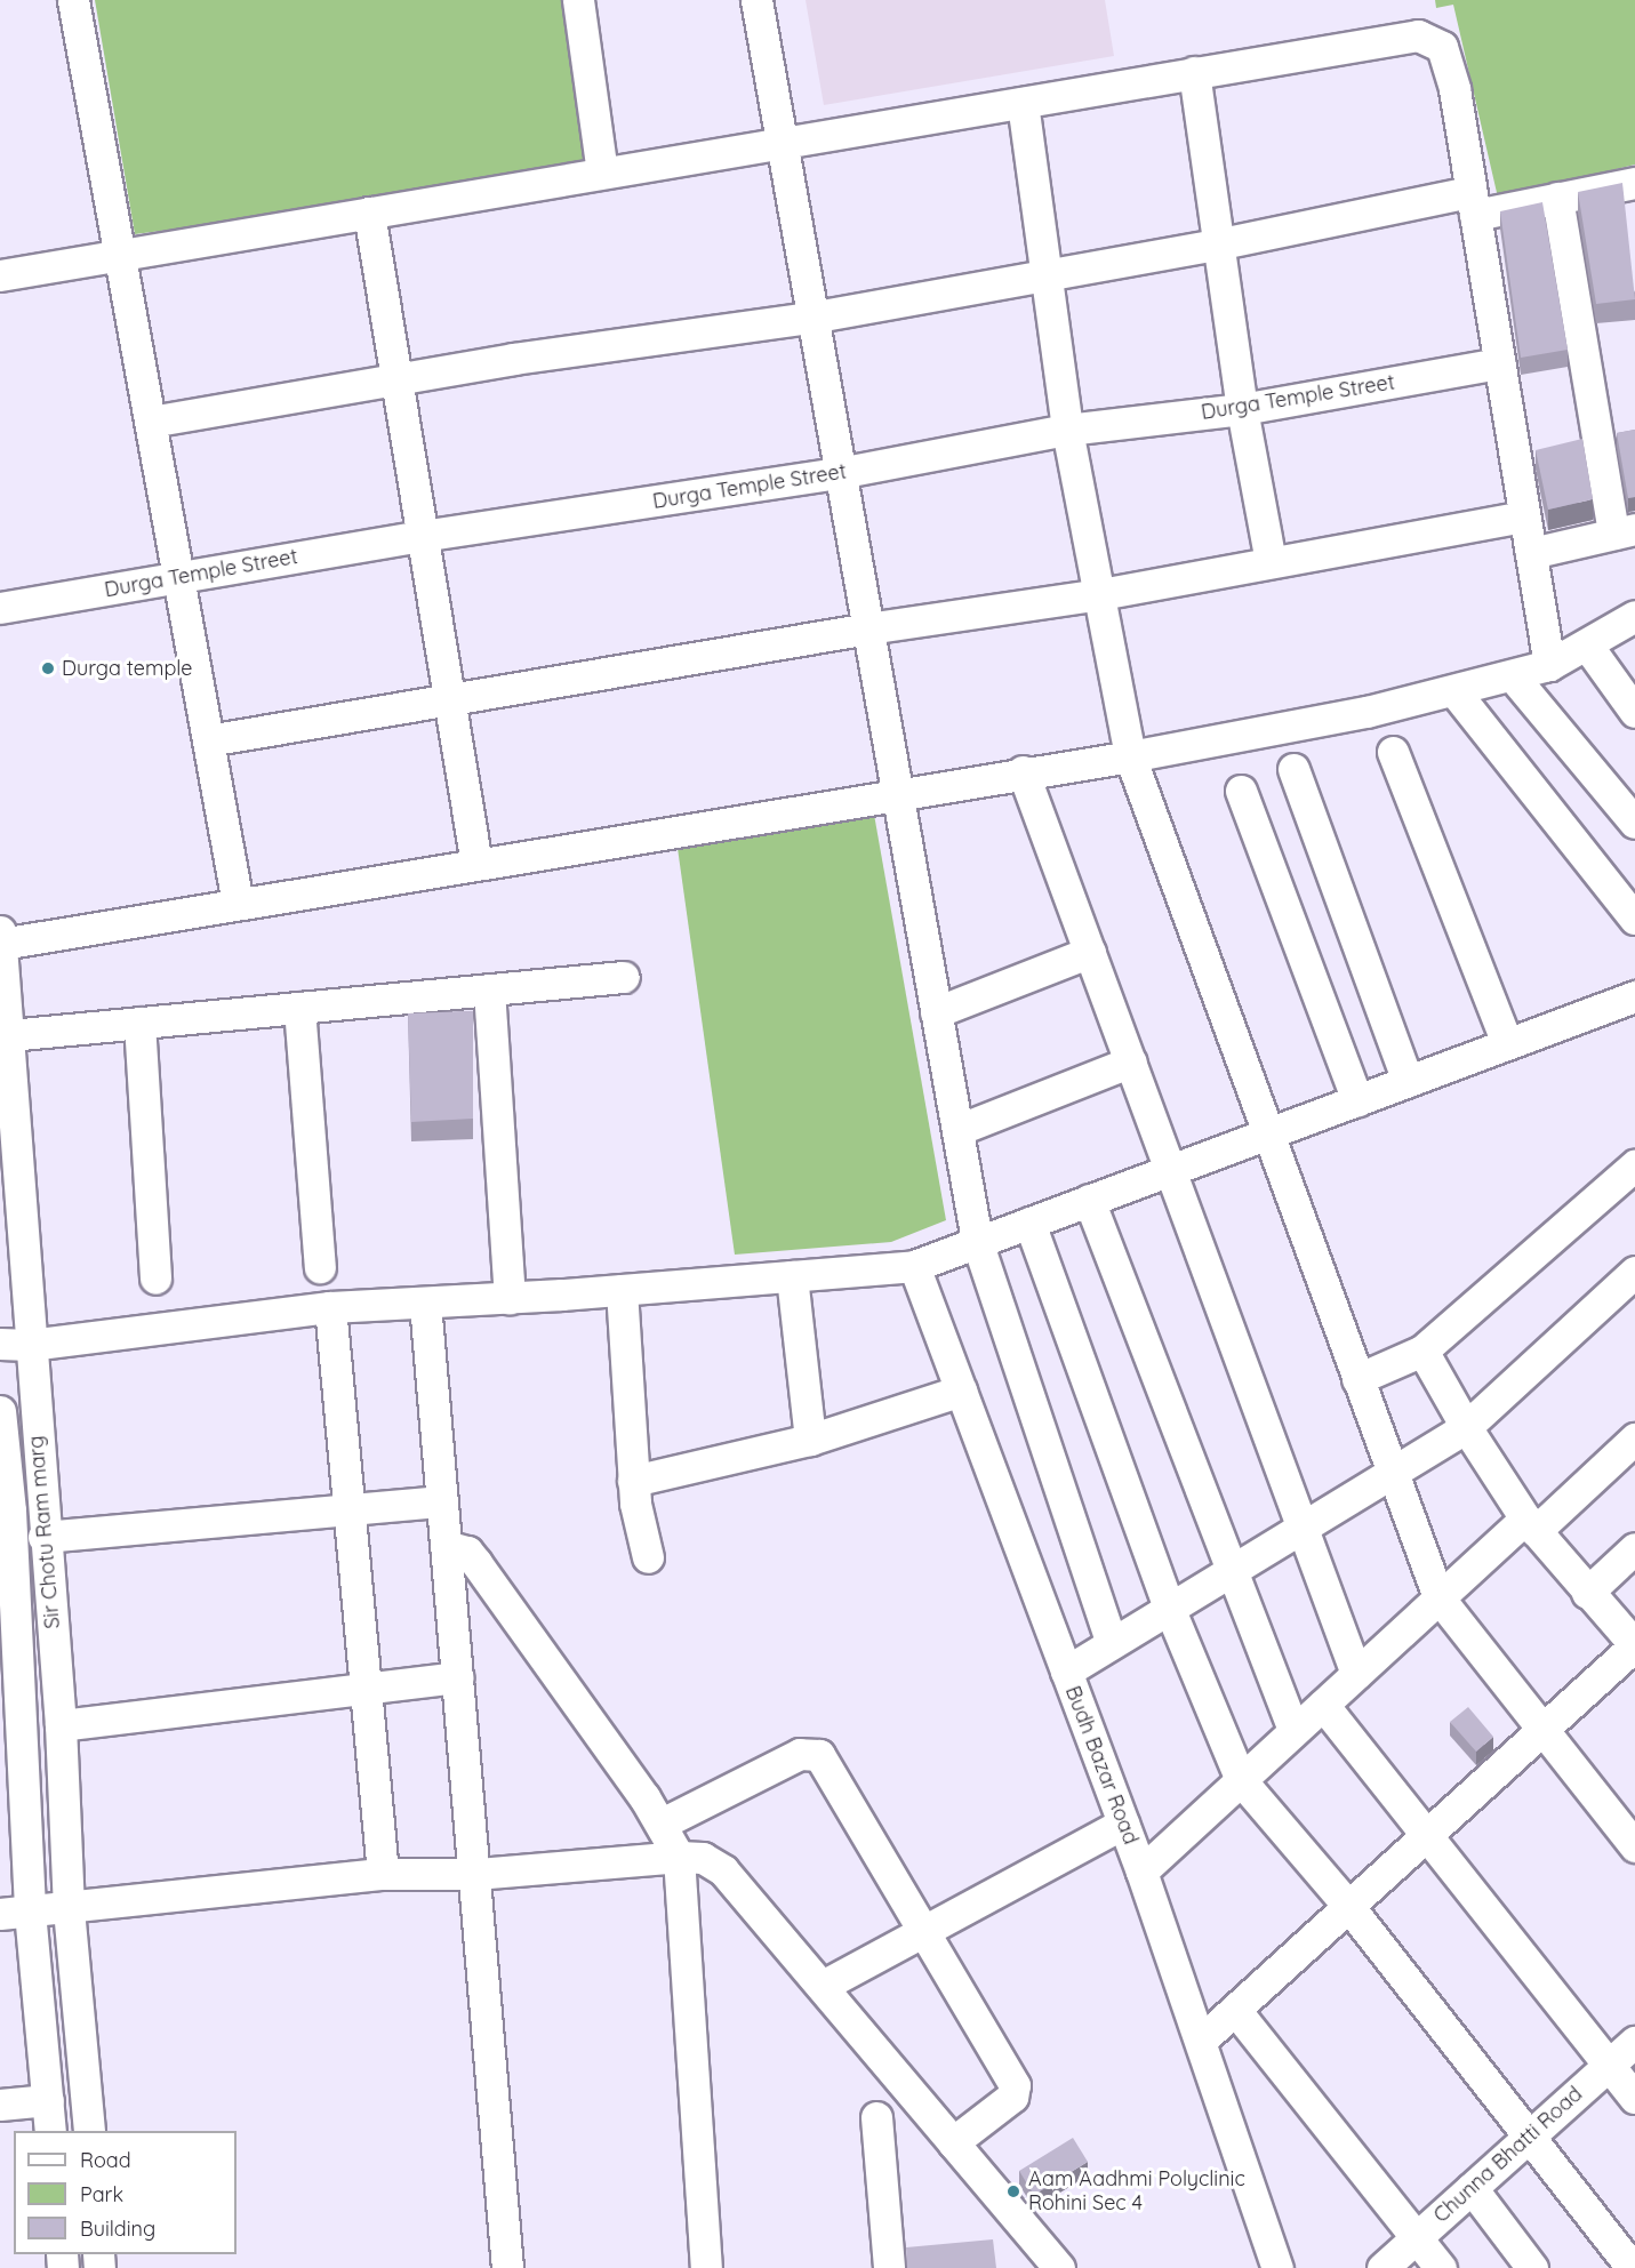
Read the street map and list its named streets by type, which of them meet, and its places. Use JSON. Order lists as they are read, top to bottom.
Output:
{
  "streets": {
    "street": [
      "Durga Temple Street",
      "Sir Chotu Ram marg",
      "Budh Bazar Road",
      "Chunna Bhatti Road"
    ]
  },
  "places": ["Durga temple", "Aam Aadhmi Polyclinic Rohini Sec 4"],
  "legend": ["Road", "Park", "Building"]
}
